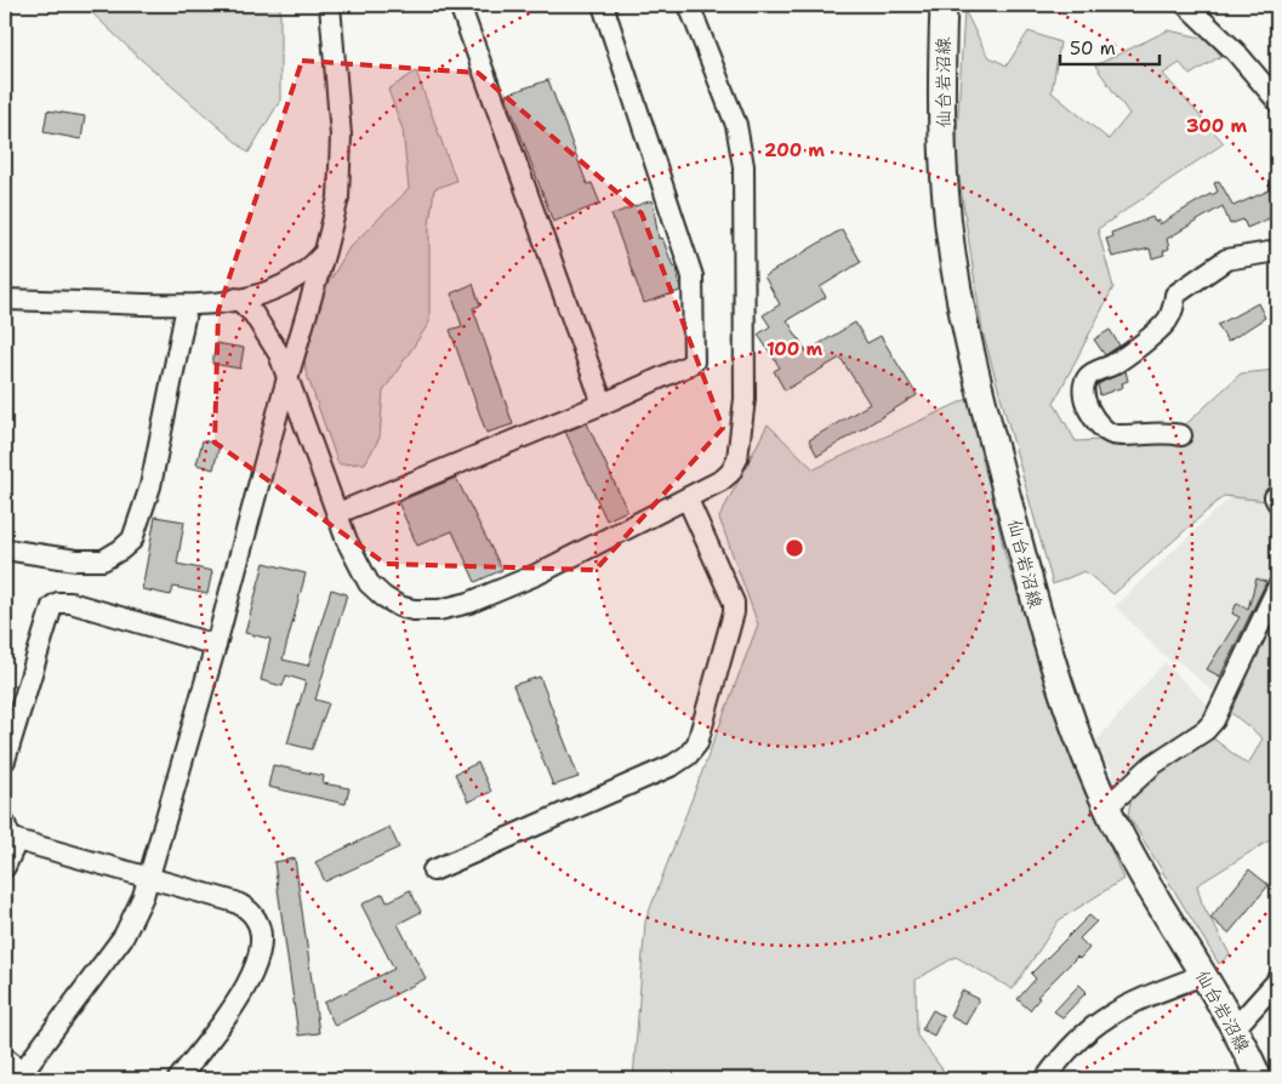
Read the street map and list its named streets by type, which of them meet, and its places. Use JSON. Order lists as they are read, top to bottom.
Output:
{
  "streets": {
    "main road": ["仙台岩沼線"]
  },
  "scale_bar": "50 m",
  "rings": ["300 m", "200 m", "100 m"]
}
